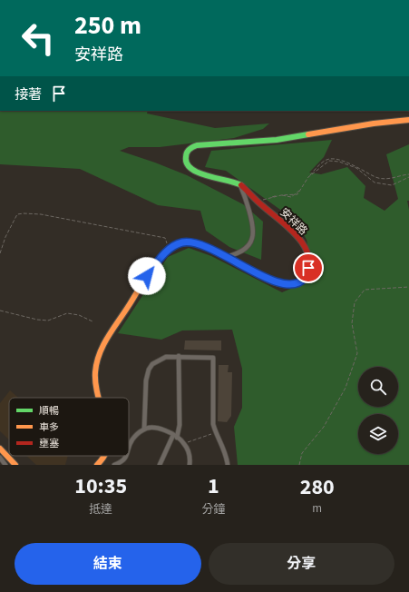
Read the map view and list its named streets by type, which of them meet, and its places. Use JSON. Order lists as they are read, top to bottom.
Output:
{
  "streets": {
    "street": ["安祥路"]
  },
  "legend": ["順暢", "車多", "壅塞"],
  "page": {
    "turn": ["250 m", "安祥路"],
    "then": "接著",
    "eta": [
      "10:35",
      "抵達",
      "1",
      "分鐘",
      "280",
      "m"
    ],
    "buttons": ["結束", "分享"]
  }
}
